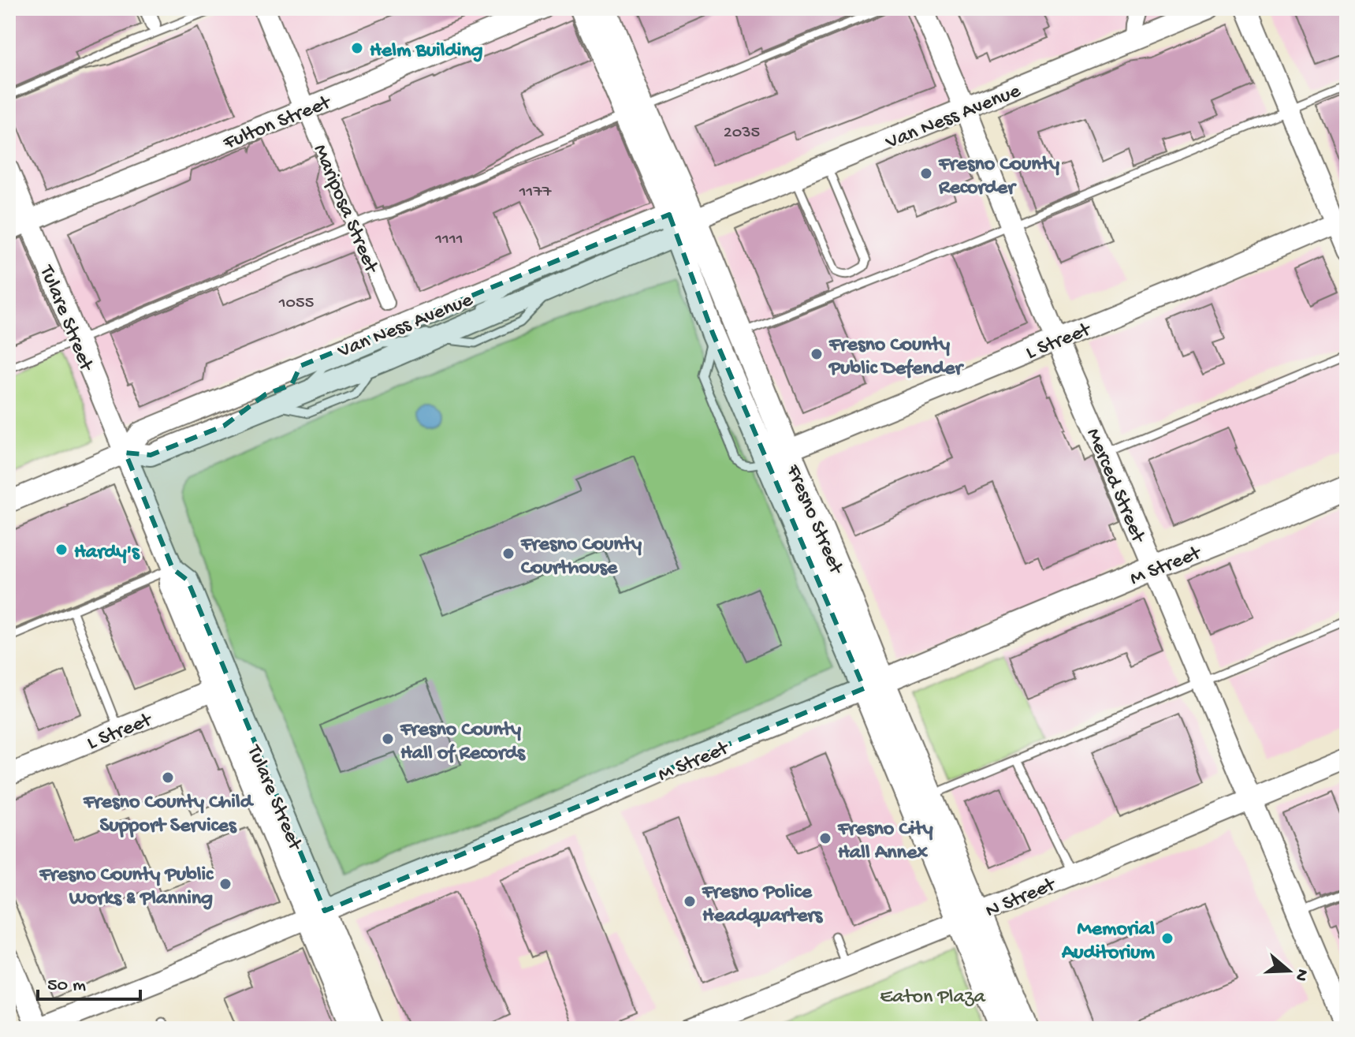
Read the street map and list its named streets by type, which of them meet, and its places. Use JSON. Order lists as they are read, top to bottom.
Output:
{
  "streets": {
    "main road": [
      "Van Ness Avenue",
      "Fulton Street",
      "Mariposa Street",
      "Tulare Street",
      "L Street",
      "Merced Street",
      "Fresno Street",
      "M Street",
      "N Street"
    ]
  },
  "crossings": [
    ["Van Ness Avenue", "Tulare Street"],
    ["Van Ness Avenue", "Merced Street"],
    ["Van Ness Avenue", "Fresno Street"],
    ["Fulton Street", "Mariposa Street"],
    ["Fulton Street", "Tulare Street"],
    ["Tulare Street", "L Street"],
    ["Tulare Street", "M Street"],
    ["L Street", "Merced Street"],
    ["L Street", "Fresno Street"],
    ["Merced Street", "M Street"],
    ["Merced Street", "N Street"],
    ["Fresno Street", "M Street"],
    ["Fresno Street", "N Street"]
  ],
  "parks": ["Eaton Plaza"],
  "places": [
    "Helm Building",
    "Fresno County Recorder",
    "Fresno County Public Defender",
    "Hardy's",
    "Fresno County Courthouse",
    "Fresno County Hall of Records",
    "Fresno County Child Support Services",
    "Fresno City Hall Annex",
    "Fresno County Public Works & Planning",
    "Fresno Police Headquarters",
    "Memorial Auditorium"
  ],
  "house_numbers": [
    "2035",
    "1177",
    "1111",
    "1055"
  ],
  "scale_bar": "50 m",
  "north": "right"
}
